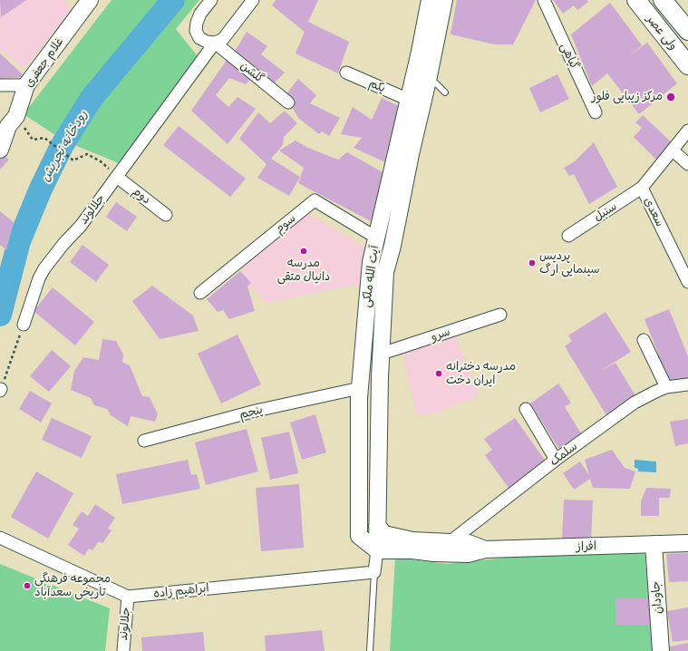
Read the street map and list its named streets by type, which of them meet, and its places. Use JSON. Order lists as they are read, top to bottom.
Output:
{
  "streets": {
    "main road": ["ولی عصر"],
    "street": [
      "گیاهی",
      "غلام جعفری",
      "گلشن",
      "یکم",
      "دوم",
      "جلالوند",
      "سنبل",
      "سعدی",
      "سوم",
      "آیت الله ملکی",
      "سرو",
      "پنجم",
      "سلمک",
      "افراز",
      "ابراهیم زاده",
      "جاودان"
    ]
  },
  "crossings": [
    ["گلشن", "جلالوند"],
    ["یکم", "آیت الله ملکی"],
    ["دوم", "جلالوند"],
    ["جلالوند", "ابراهیم زاده"],
    ["سنبل", "سعدی"],
    ["سوم", "آیت الله ملکی"],
    ["آیت الله ملکی", "سرو"],
    ["آیت الله ملکی", "پنجم"],
    ["آیت الله ملکی", "افراز"],
    ["آیت الله ملکی", "ابراهیم زاده"],
    ["سلمک", "افراز"],
    ["افراز", "جاودان"]
  ],
  "water": ["رودخانه تجریش"],
  "places": [
    "مرکز زیبایی فلور",
    "مدرسه دانیال متقی",
    "پردیس سینمایی ارگ",
    "مدرسه دخترانه ایران دخت",
    "مجموعه فرهنگی تاریخی سعدآباد"
  ]
}
